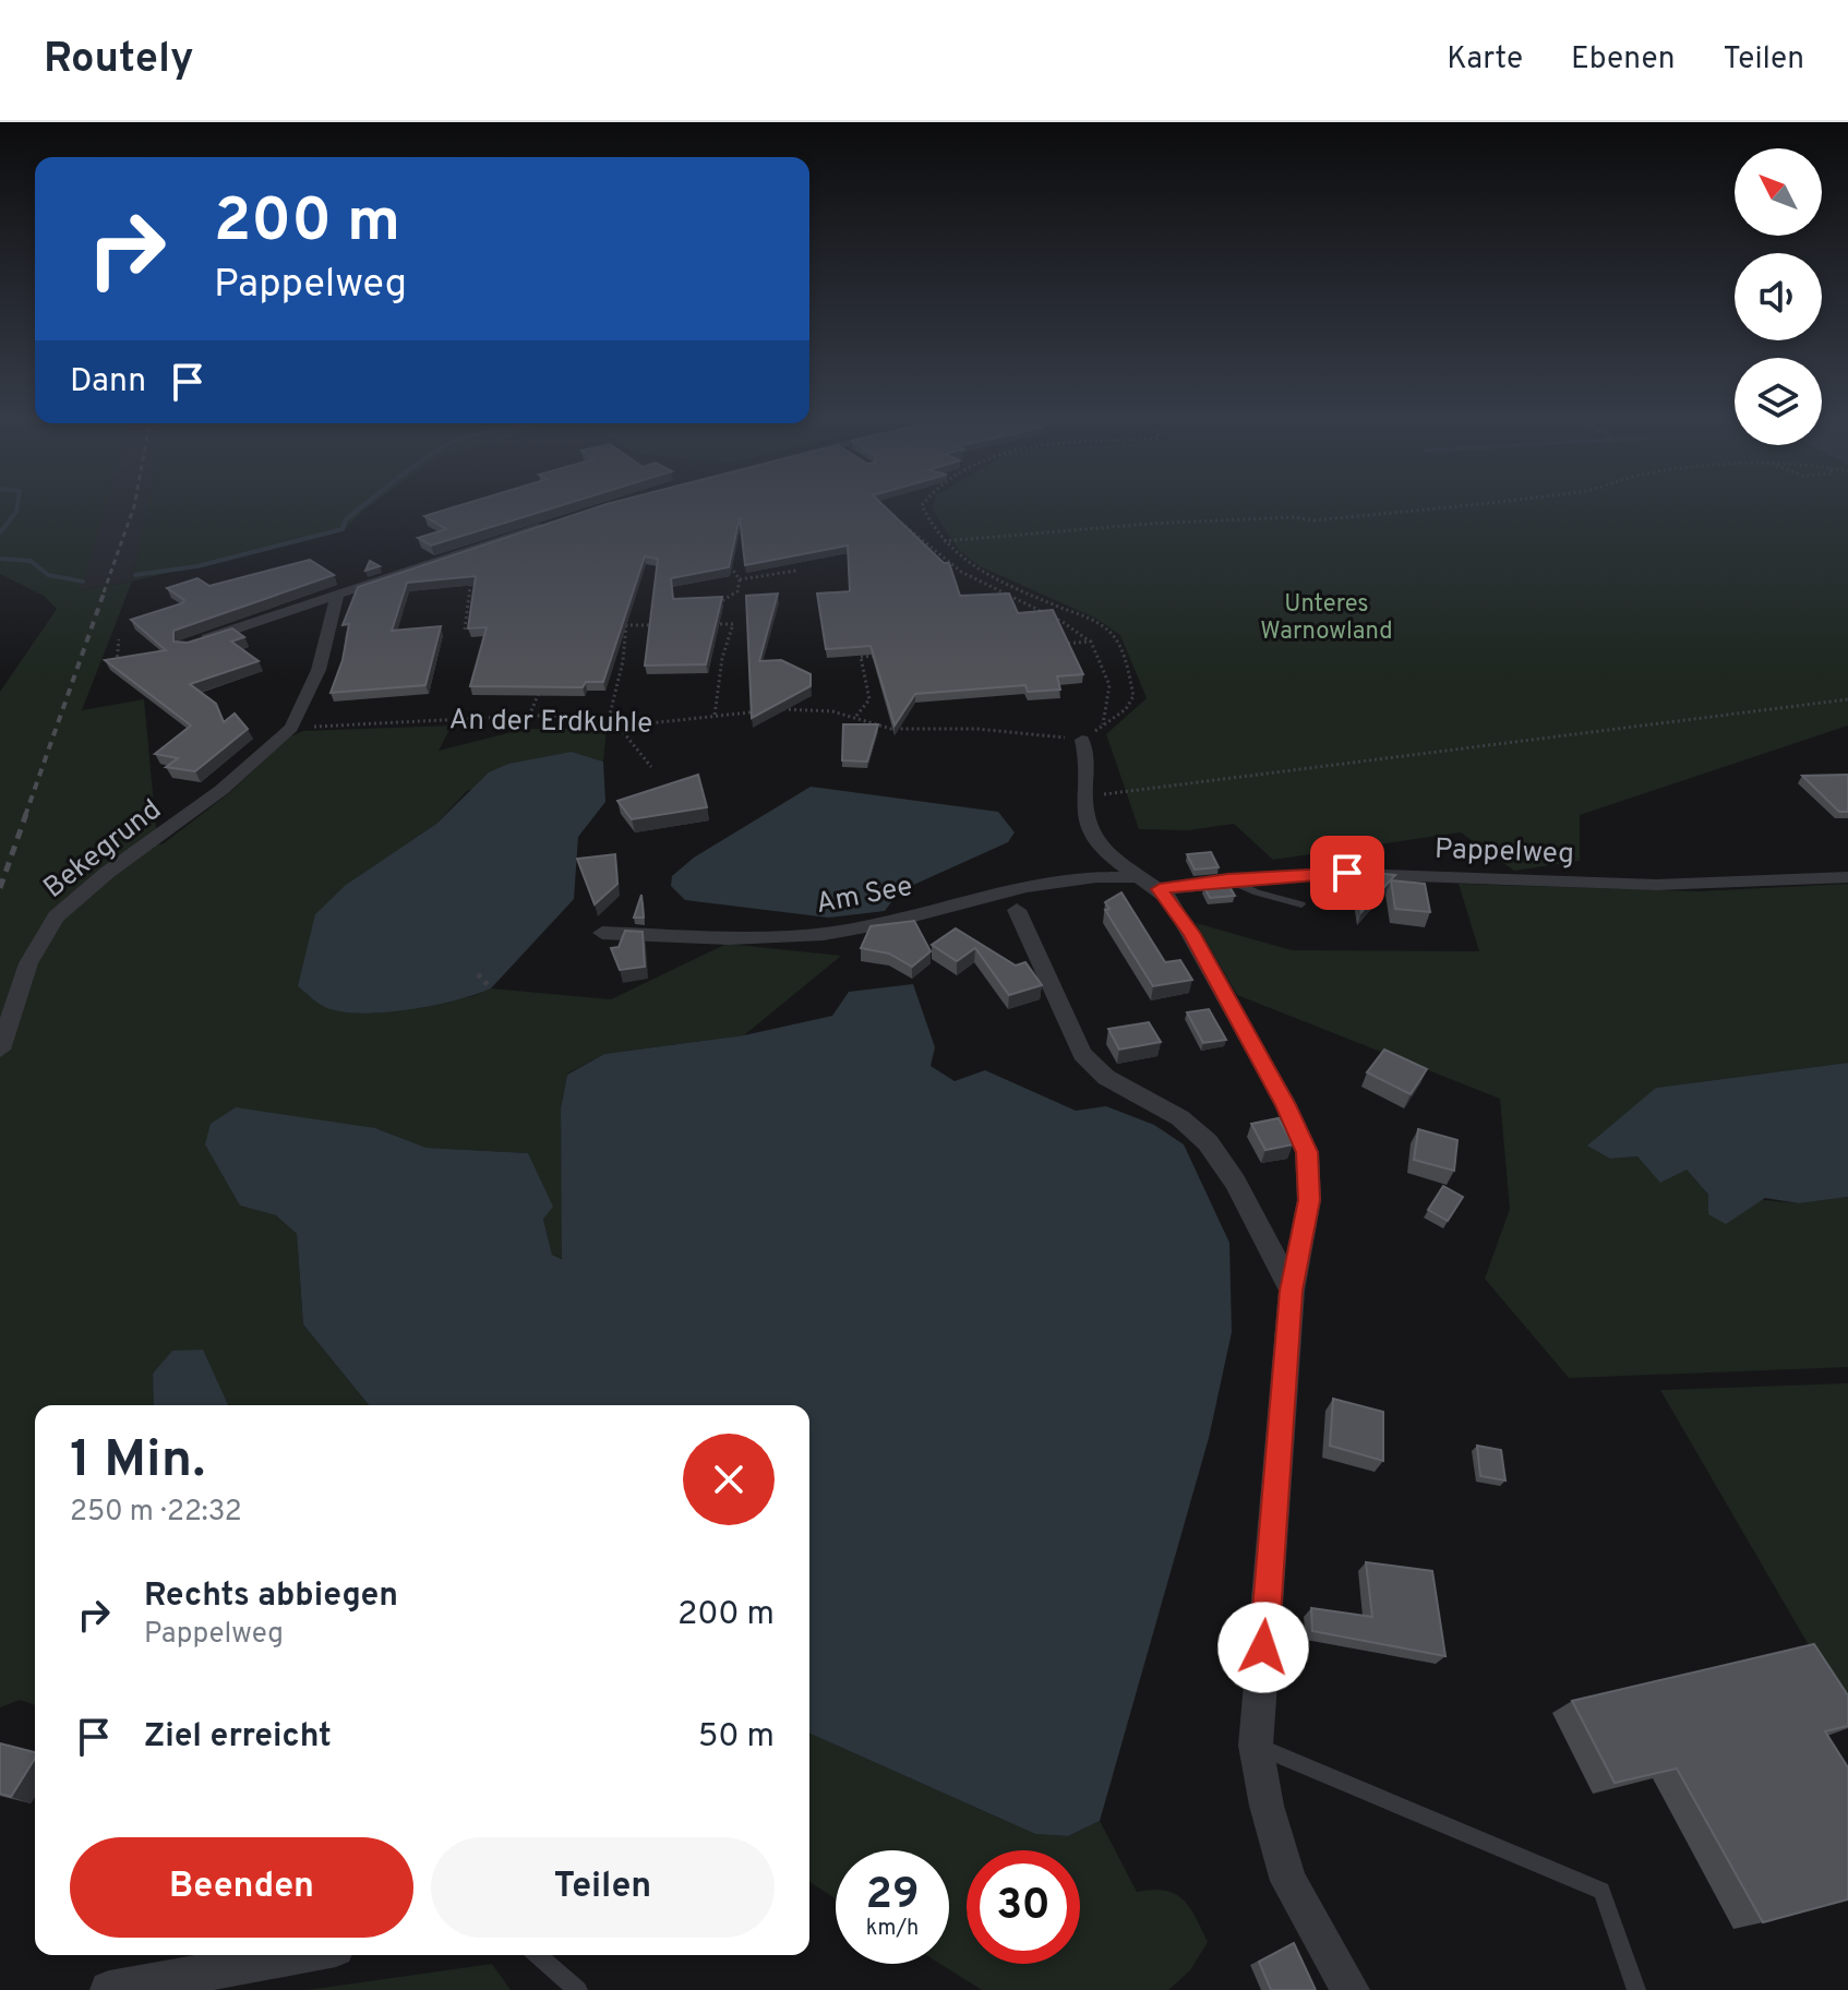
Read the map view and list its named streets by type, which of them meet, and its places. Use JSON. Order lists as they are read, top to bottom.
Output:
{
  "streets": {
    "street": ["Bekegrund", "Pappelweg", "Am See"],
    "path": ["An der Erdkuhle"]
  },
  "crossings": [
    ["An der Erdkuhle", "Bekegrund"]
  ],
  "parks": ["Unteres Warnowland"],
  "north": "top left",
  "page": {
    "header": "Routely",
    "nav": ["Karte", "Ebenen", "Teilen"],
    "turn": ["200 m", "Pappelweg"],
    "then": "Dann",
    "heading": ["1 Min.", "250 m · 22:32"],
    "list": [
      {
        "name": "Rechts abbiegen",
        "note": "Pappelweg",
        "value": "200 m"
      },
      {
        "name": "Ziel erreicht",
        "value": "50 m"
      }
    ],
    "buttons": ["Beenden", "Teilen"],
    "speed": "29 km/h",
    "limit": "30"
  }
}
